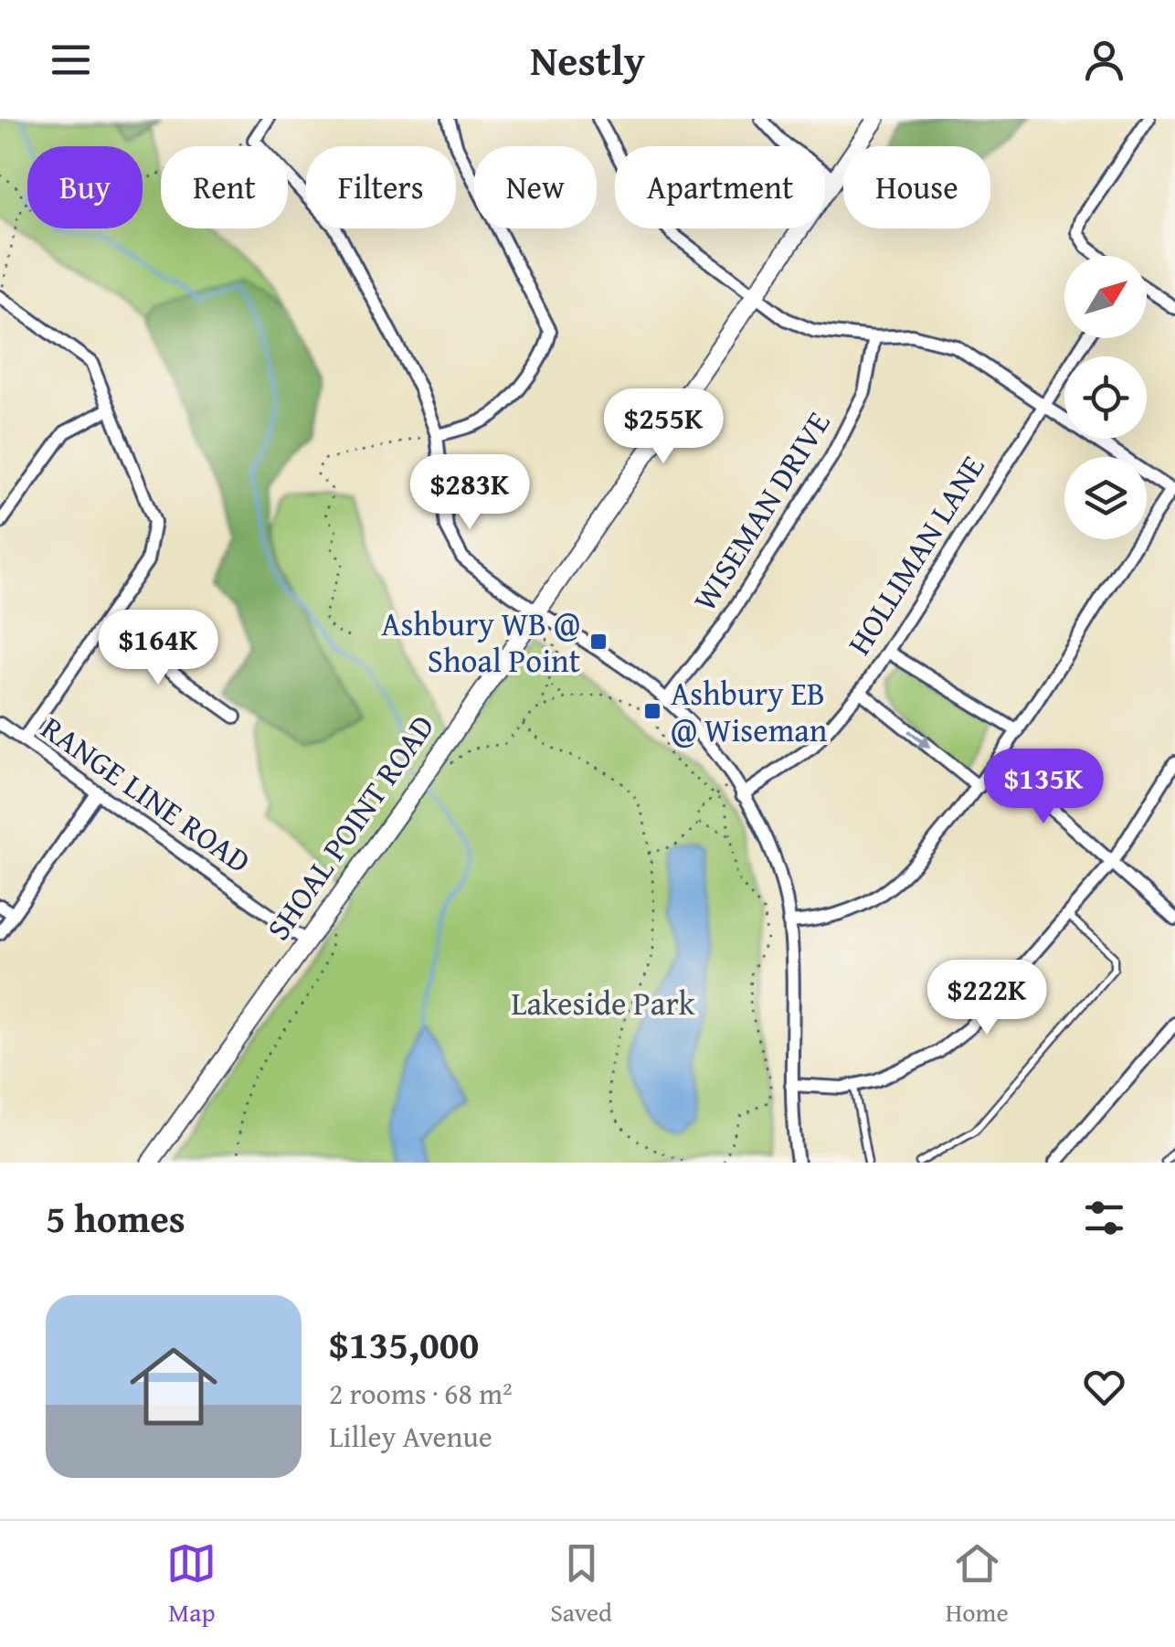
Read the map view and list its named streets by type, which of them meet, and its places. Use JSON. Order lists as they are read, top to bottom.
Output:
{
  "streets": {
    "street": [
      "WISEMAN DRIVE",
      "HOLLIMAN LANE",
      "RANGE LINE ROAD",
      "SHOAL POINT ROAD"
    ]
  },
  "crossings": [
    ["RANGE LINE ROAD", "SHOAL POINT ROAD"]
  ],
  "parks": ["Lakeside Park"],
  "places": {
    "transit": ["Ashbury WB @ Shoal Point", "Ashbury EB @ Wiseman"]
  },
  "north": "top right",
  "page": {
    "header": "Nestly",
    "chip": [
      "Buy",
      "Rent",
      "Filters",
      "New",
      "Apartment",
      "House"
    ],
    "price": [
      "$255K",
      "$283K",
      "$164K",
      "$135K",
      "$222K"
    ],
    "heading": "5 homes",
    "list": [
      {
        "name": "$135,000",
        "note": "2 rooms · 68 m² · Lilley Avenue"
      }
    ],
    "tabs": ["Map", "Saved", "Home"]
  }
}
